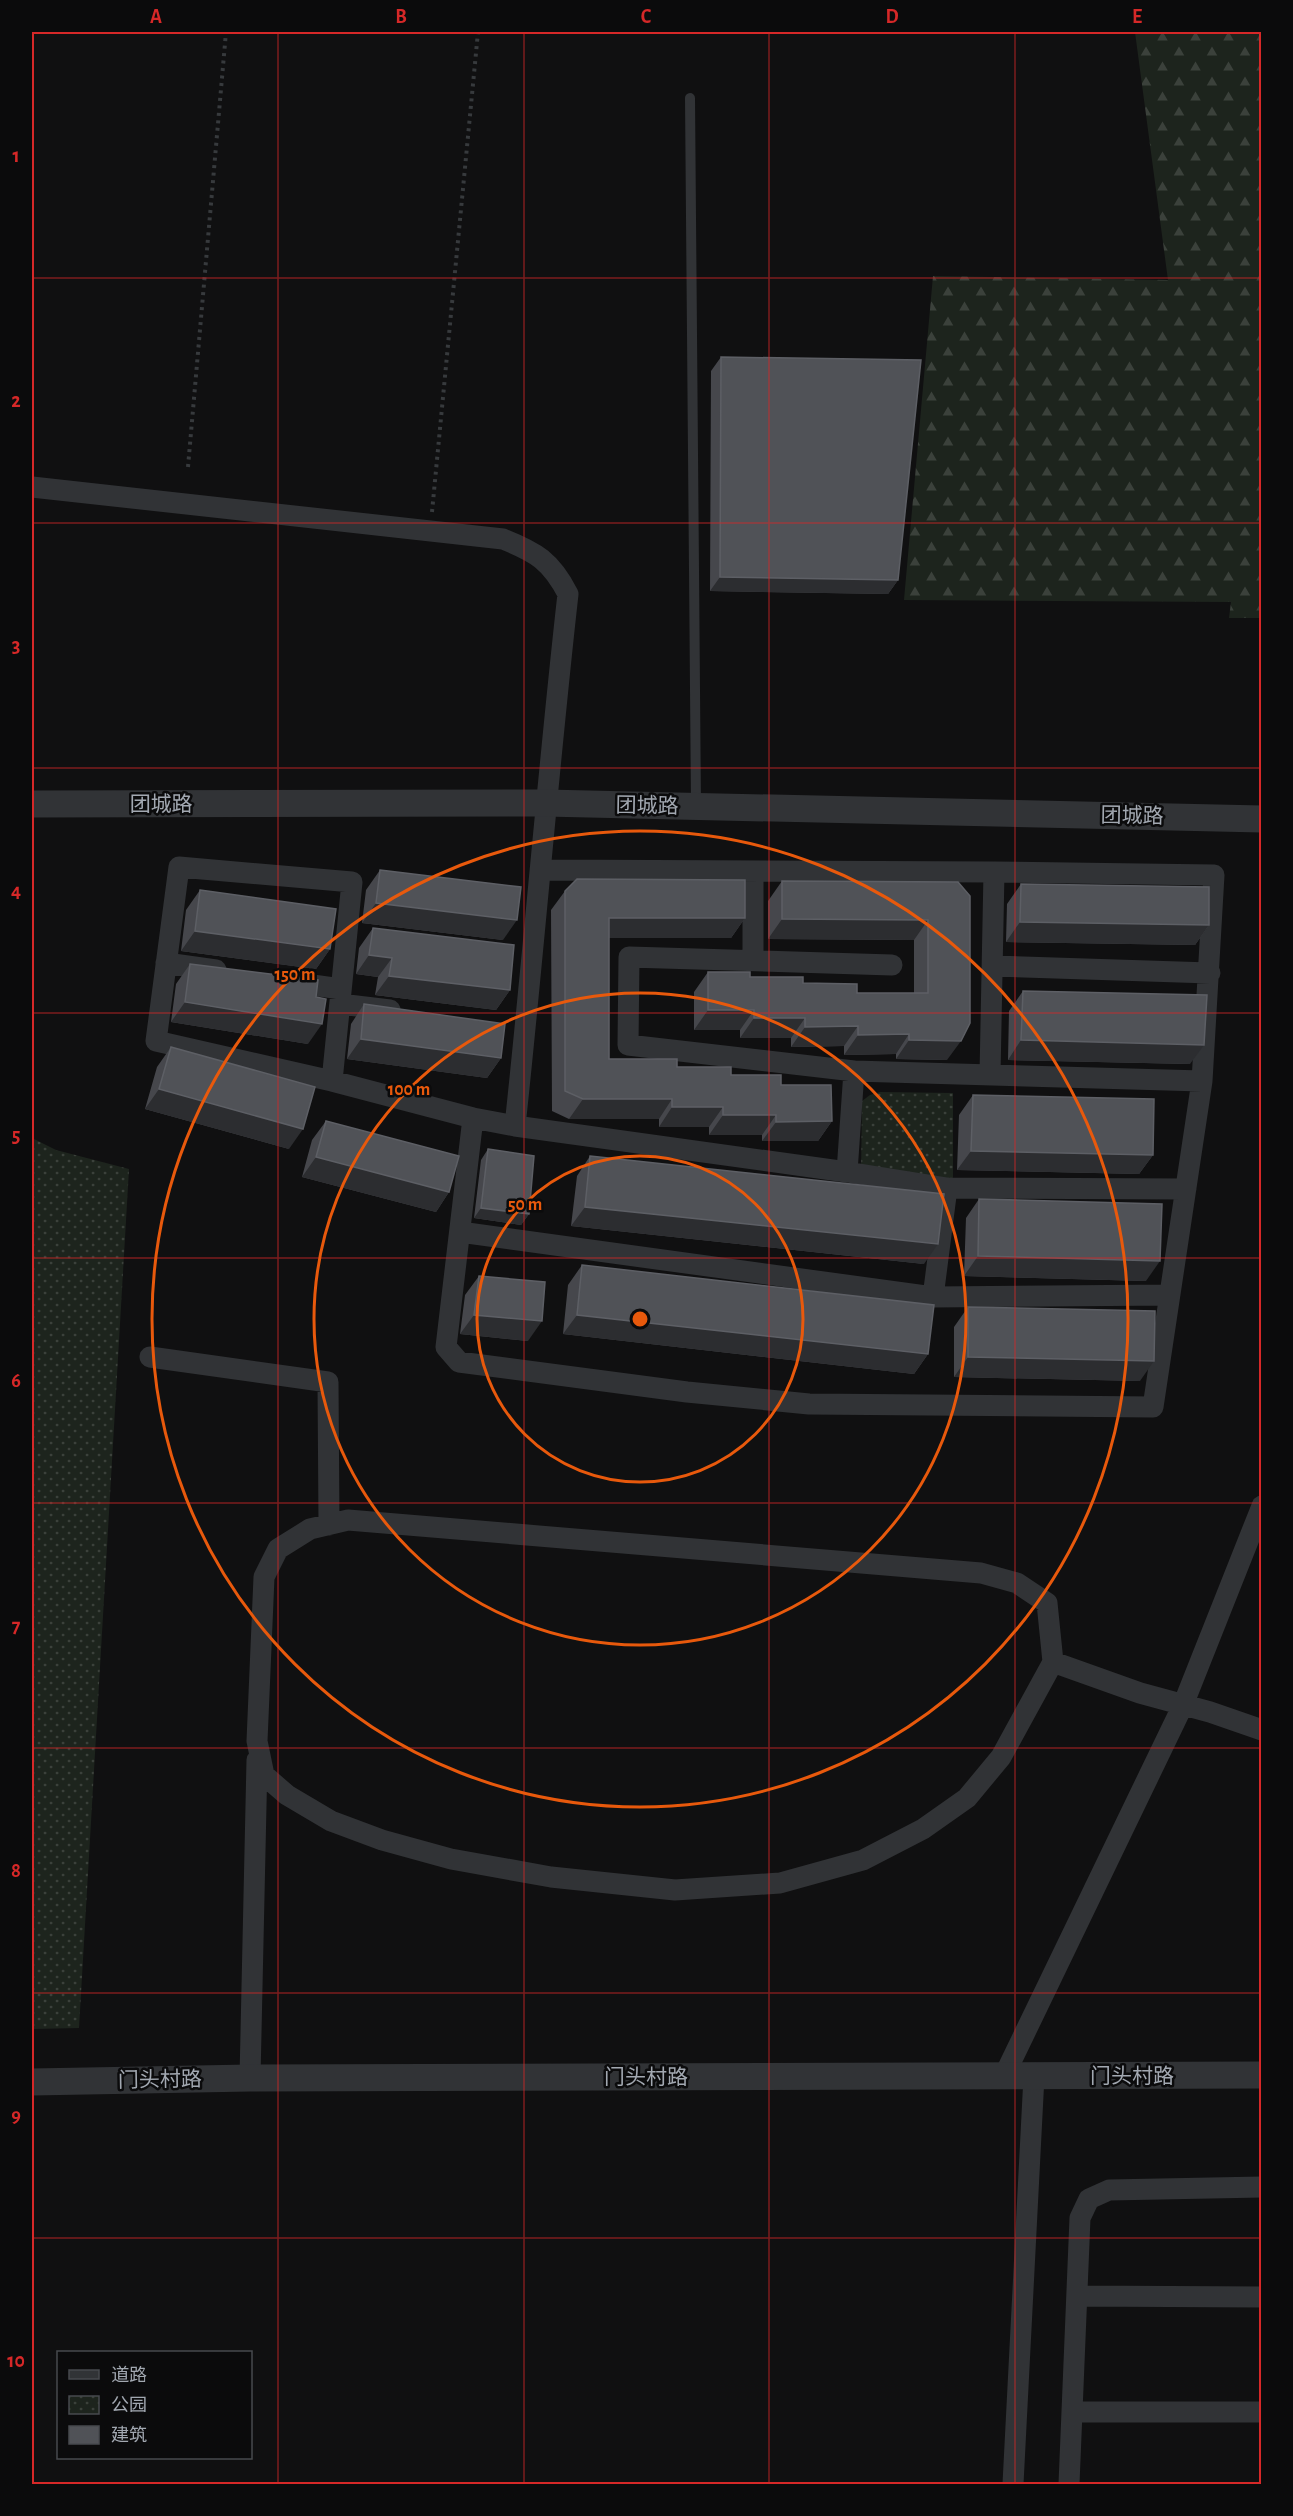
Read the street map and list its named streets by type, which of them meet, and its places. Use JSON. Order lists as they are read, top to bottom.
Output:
{
  "streets": {
    "street": ["团城路", "门头村路"]
  },
  "legend": ["道路", "公园", "建筑"],
  "grid": {
    "columns": [
      "A",
      "B",
      "C",
      "D",
      "E"
    ],
    "rows": [
      "1",
      "2",
      "3",
      "4",
      "5",
      "6",
      "7",
      "8",
      "9",
      "10"
    ]
  },
  "rings": ["150 m", "100 m", "50 m"]
}
